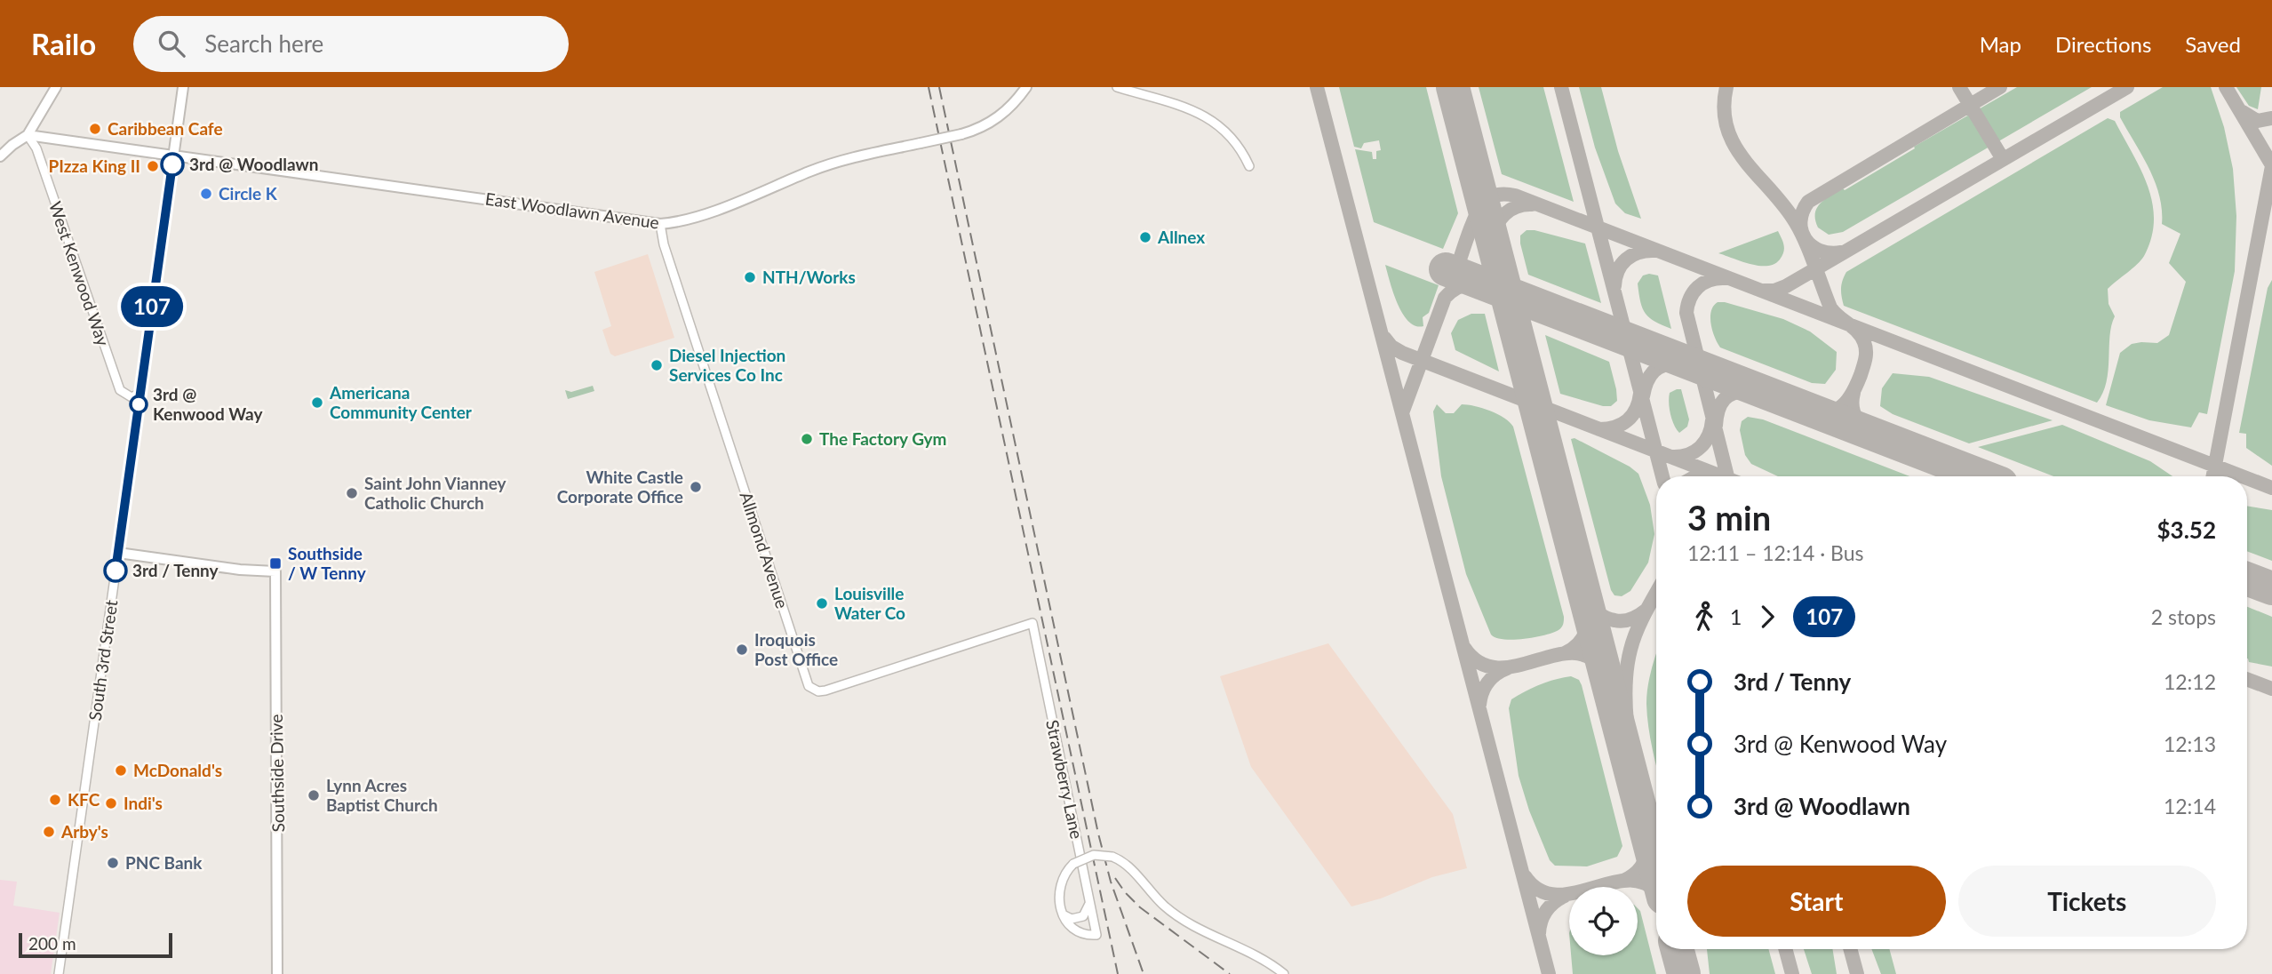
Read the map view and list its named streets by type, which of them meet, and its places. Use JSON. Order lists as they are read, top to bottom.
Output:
{
  "streets": {
    "main road": ["East Woodlawn Avenue", "South 3rd Street", "Southside Drive"],
    "street": ["West Kenwood Way", "Allmond Avenue", "Strawberry Lane"]
  },
  "crossings": [
    ["East Woodlawn Avenue", "West Kenwood Way"],
    ["East Woodlawn Avenue", "Allmond Avenue"],
    ["East Woodlawn Avenue", "South 3rd Street"],
    ["West Kenwood Way", "South 3rd Street"],
    ["Allmond Avenue", "Strawberry Lane"],
    ["South 3rd Street", "Southside Drive"]
  ],
  "places": {
    "other": [
      "Caribbean Cafe",
      "3rd @ Woodlawn",
      "PIzza King II",
      "Circle K",
      "Allnex",
      "NTH/Works",
      "Diesel Injection Services Co Inc",
      "Americana Community Center",
      "3rd @ Kenwood Way",
      "The Factory Gym",
      "White Castle Corporate Office",
      "Saint John Vianney Catholic Church",
      "3rd / Tenny",
      "Louisville Water Co",
      "Iroquois Post Office",
      "McDonald's",
      "Lynn Acres Baptist Church",
      "KFC",
      "Indi's",
      "Arby's",
      "PNC Bank"
    ],
    "transit": ["Southside / W Tenny"]
  },
  "lines": ["bus line 107"],
  "scale_bar": "200 m",
  "page": {
    "header": "Railo",
    "search": "Search here",
    "nav": ["Map", "Directions", "Saved"],
    "on_map": "107",
    "heading": ["3 min", "12:11 – 12:14 · Bus", "$3.52"],
    "legs": ["1", "107", "2 stops"],
    "list": [
      {
        "name": "3rd / Tenny",
        "value": "12:12"
      },
      {
        "name": "3rd @ Kenwood Way",
        "value": "12:13"
      },
      {
        "name": "3rd @ Woodlawn",
        "value": "12:14"
      }
    ],
    "buttons": ["Start", "Tickets"],
    "scale": "200 m"
  }
}
